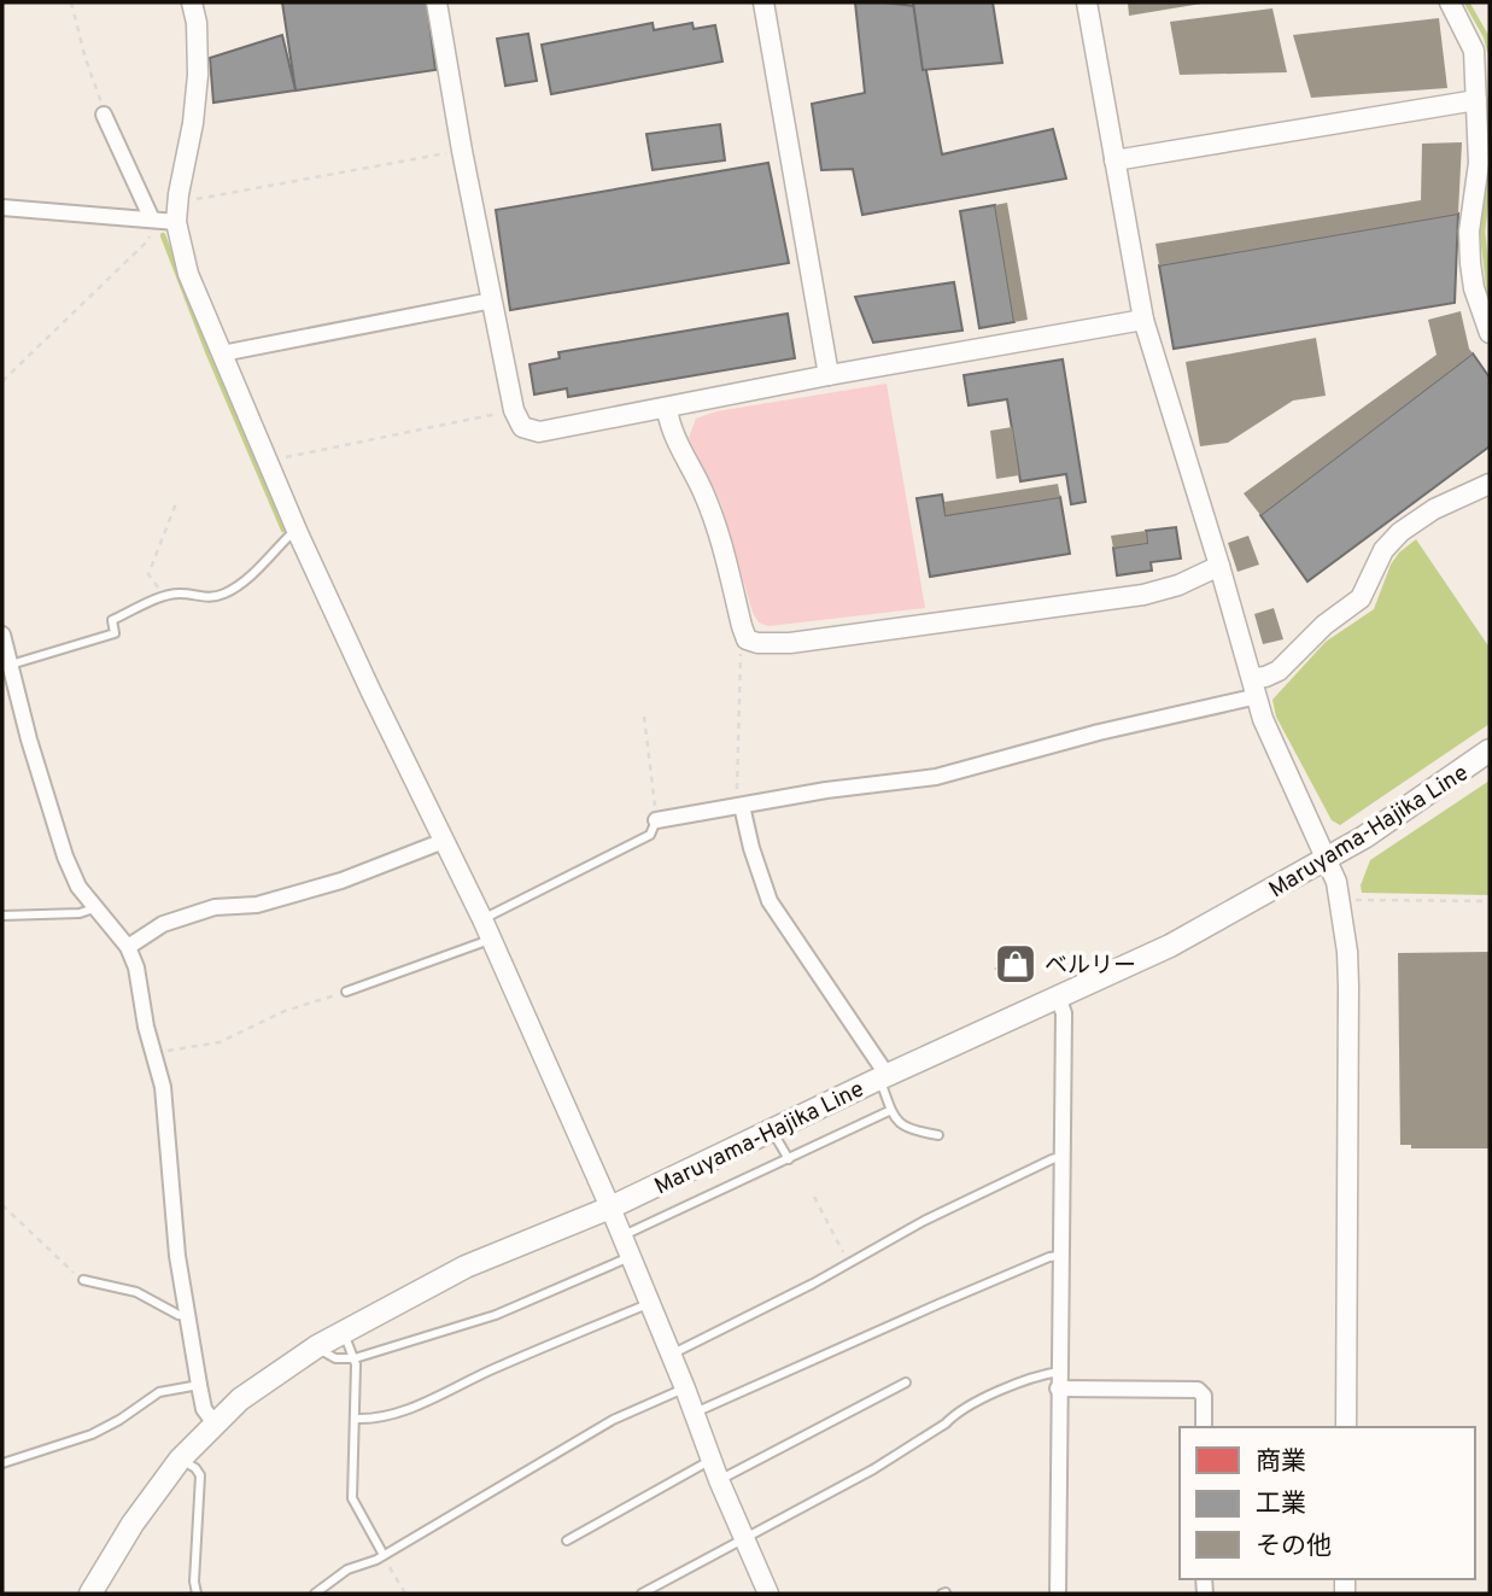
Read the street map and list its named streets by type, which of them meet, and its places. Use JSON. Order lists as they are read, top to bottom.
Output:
{
  "streets": {
    "main road": ["Maruyama-Hajika Line"]
  },
  "places": {
    "shop": ["ベルリー"]
  },
  "legend": ["商業", "工業", "その他"]
}
